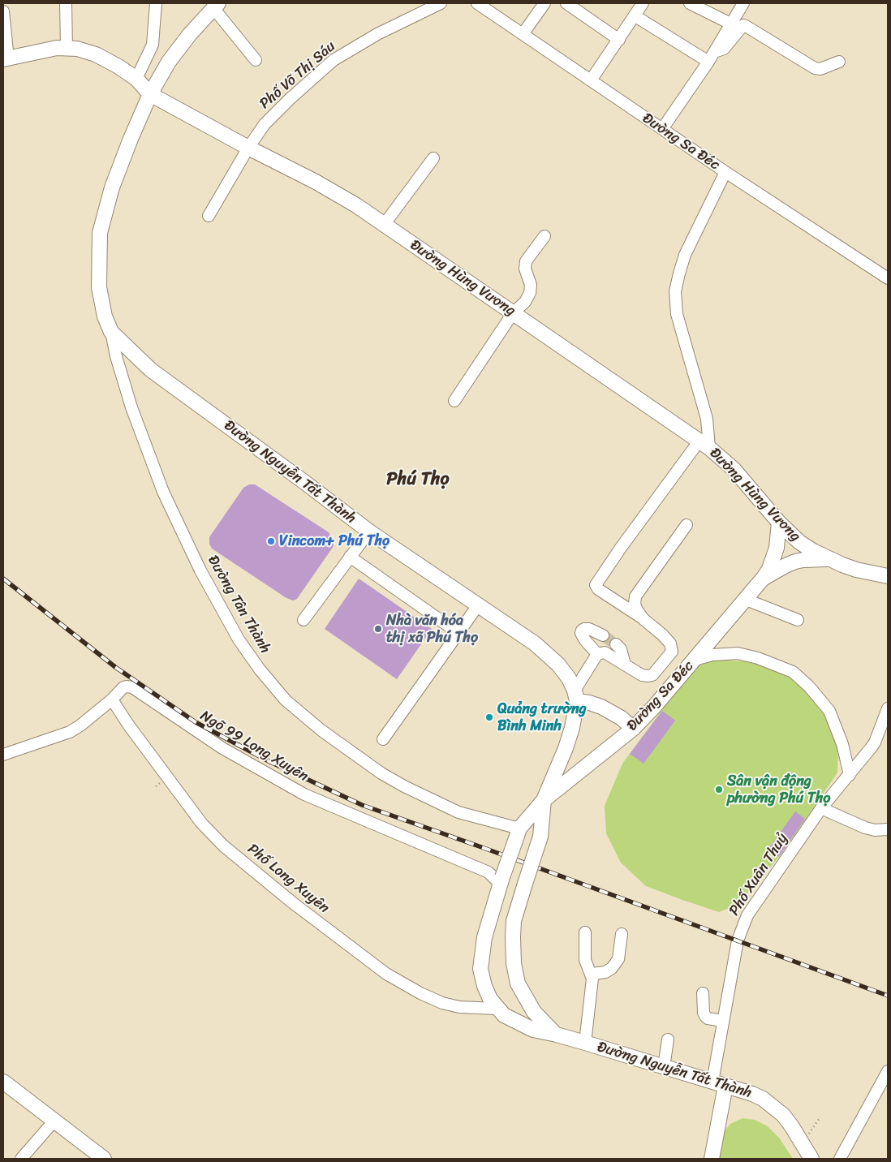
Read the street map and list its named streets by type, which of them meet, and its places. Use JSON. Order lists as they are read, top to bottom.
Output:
{
  "streets": {
    "main road": ["Đường Sa Đéc", "Đường Hùng Vương", "Đường Nguyễn Tất Thành"],
    "street": [
      "Phố Võ Thị Sáu",
      "Đường Tân Thành",
      "Ngõ 99 Long Xuyên",
      "Phố Xuân Thuỷ",
      "Phố Long Xuyên"
    ]
  },
  "crossings": [
    ["Phố Võ Thị Sáu", "Đường Hùng Vương"],
    ["Đường Sa Đéc", "Đường Hùng Vương"],
    ["Đường Sa Đéc", "Đường Nguyễn Tất Thành"],
    ["Đường Hùng Vương", "Đường Nguyễn Tất Thành"],
    ["Đường Nguyễn Tất Thành", "Đường Tân Thành"],
    ["Đường Nguyễn Tất Thành", "Ngõ 99 Long Xuyên"],
    ["Đường Nguyễn Tất Thành", "Phố Xuân Thuỷ"],
    ["Đường Nguyễn Tất Thành", "Phố Long Xuyên"],
    ["Ngõ 99 Long Xuyên", "Phố Long Xuyên"]
  ],
  "districts": ["Phú Thọ"],
  "places": [
    "Vincom+ Phú Thọ",
    "Nhà văn hóa thị xã Phú Thọ",
    "Quảng trường Bình Minh",
    "Sân vận động phường Phú Thọ"
  ]
}
